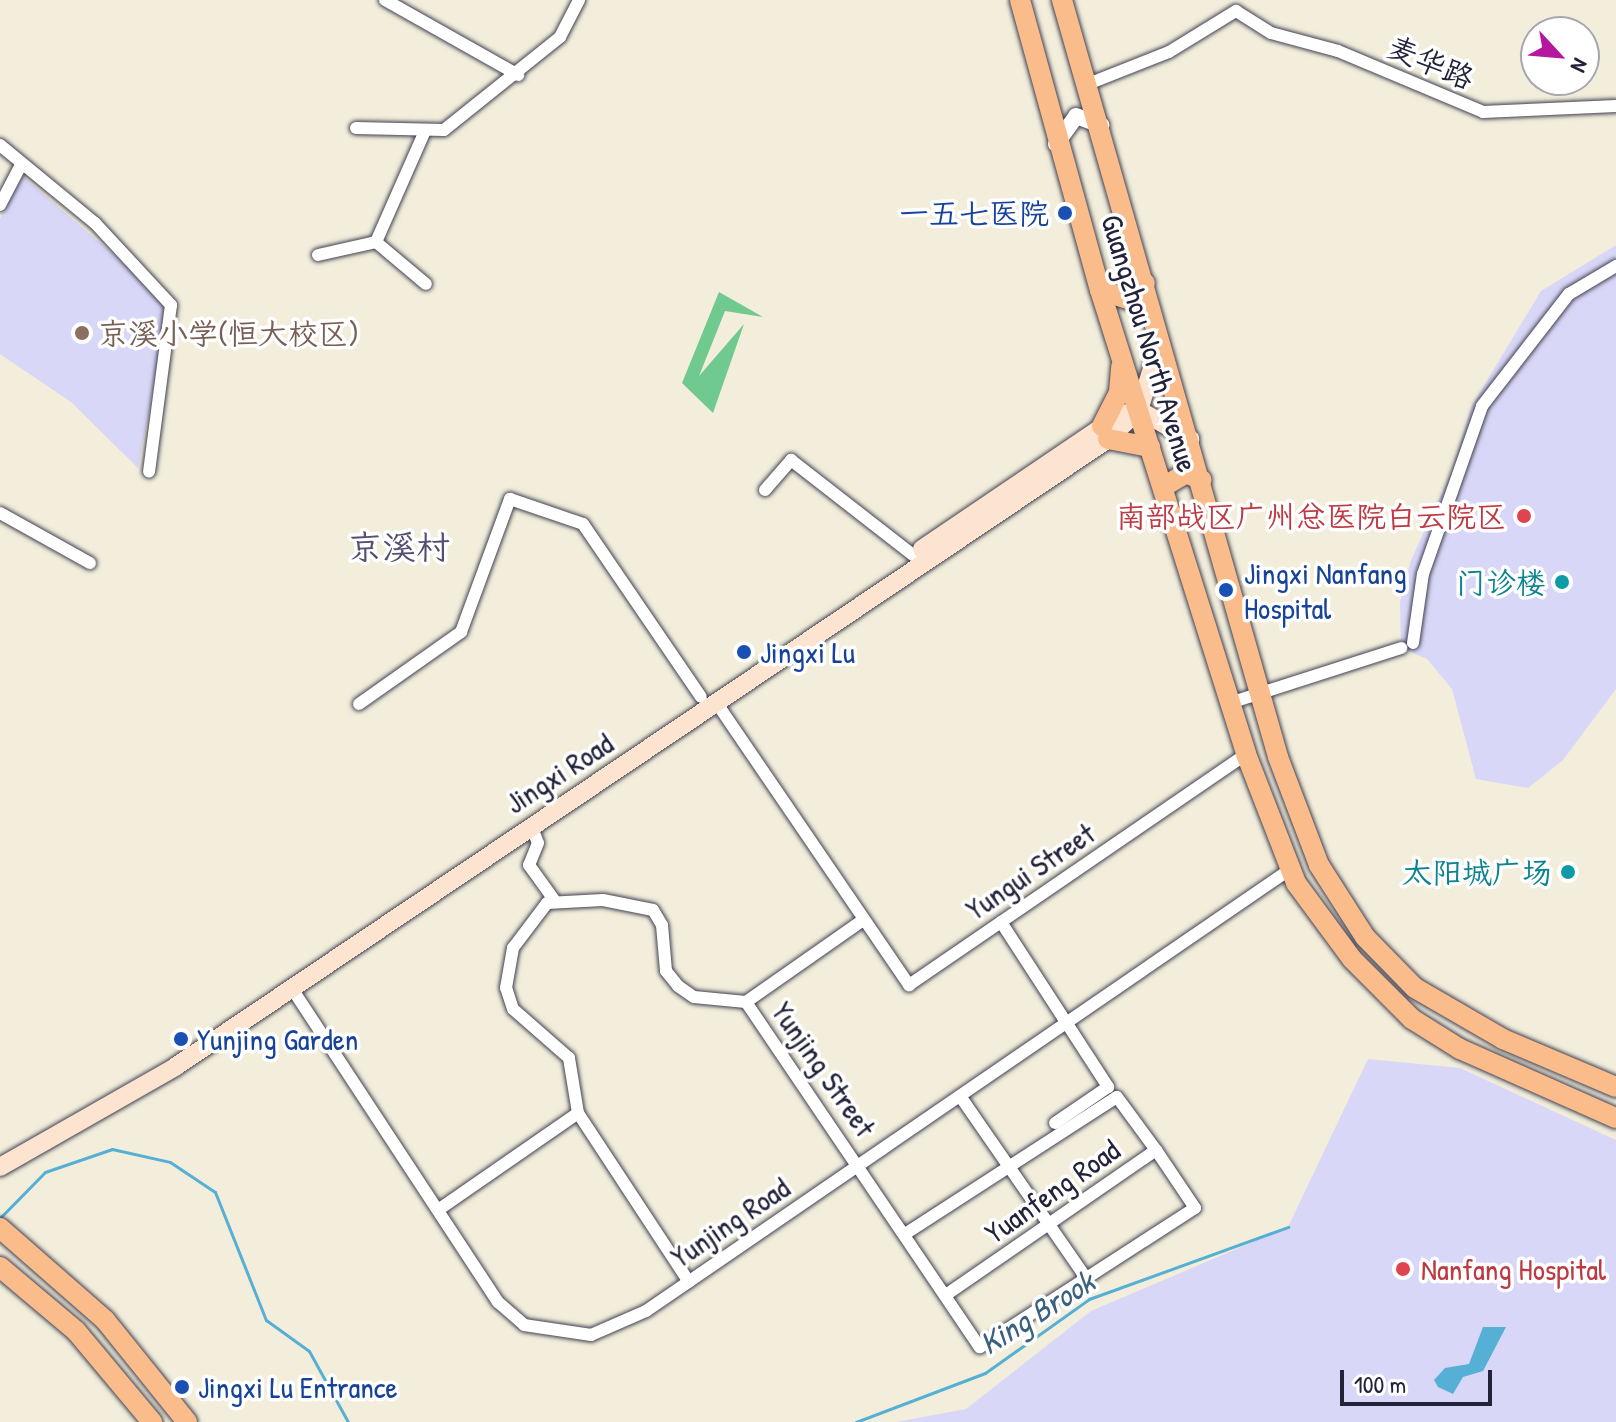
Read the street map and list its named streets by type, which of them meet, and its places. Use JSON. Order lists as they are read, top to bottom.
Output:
{
  "streets": {
    "main road": ["Guangzhou North Avenue", "Jingxi Road"],
    "street": [
      "麦华路",
      "Yungui Street",
      "Yunjing Street",
      "Yuanfeng Road",
      "Yunjing Road"
    ]
  },
  "crossings": [
    ["麦华路", "Guangzhou North Avenue"],
    ["Guangzhou North Avenue", "Jingxi Road"],
    ["Guangzhou North Avenue", "Yungui Street"],
    ["Guangzhou North Avenue", "Yunjing Road"],
    ["Jingxi Road", "Yungui Street"],
    ["Jingxi Road", "Yunjing Road"],
    ["Yunjing Street", "Yuanfeng Road"],
    ["Yunjing Street", "Yunjing Road"]
  ],
  "districts": ["京溪村"],
  "water": ["King Brook"],
  "places": [
    "一五七医院",
    "京溪小学(恒大校区)",
    "南部战区广州总医院白云院区",
    "门诊楼",
    "Jingxi Nanfang Hospital",
    "Jingxi Lu",
    "太阳城广场",
    "Yunjing Garden",
    "Nanfang Hospital",
    "Jingxi Lu Entrance"
  ],
  "scale_bar": "100 m",
  "north": "bottom right"
}
